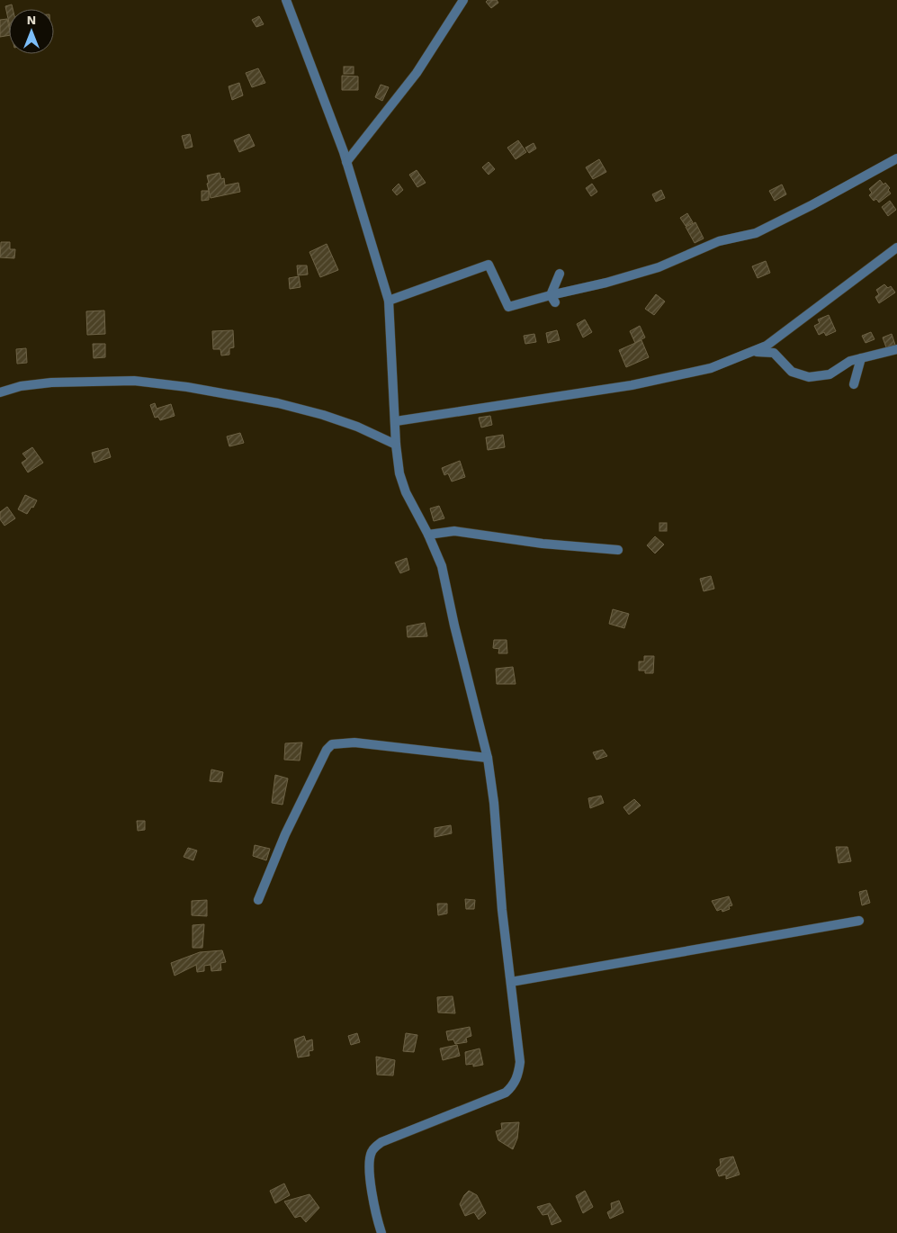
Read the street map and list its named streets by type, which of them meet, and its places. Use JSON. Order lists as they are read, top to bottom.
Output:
{
  "north": "top"
}
